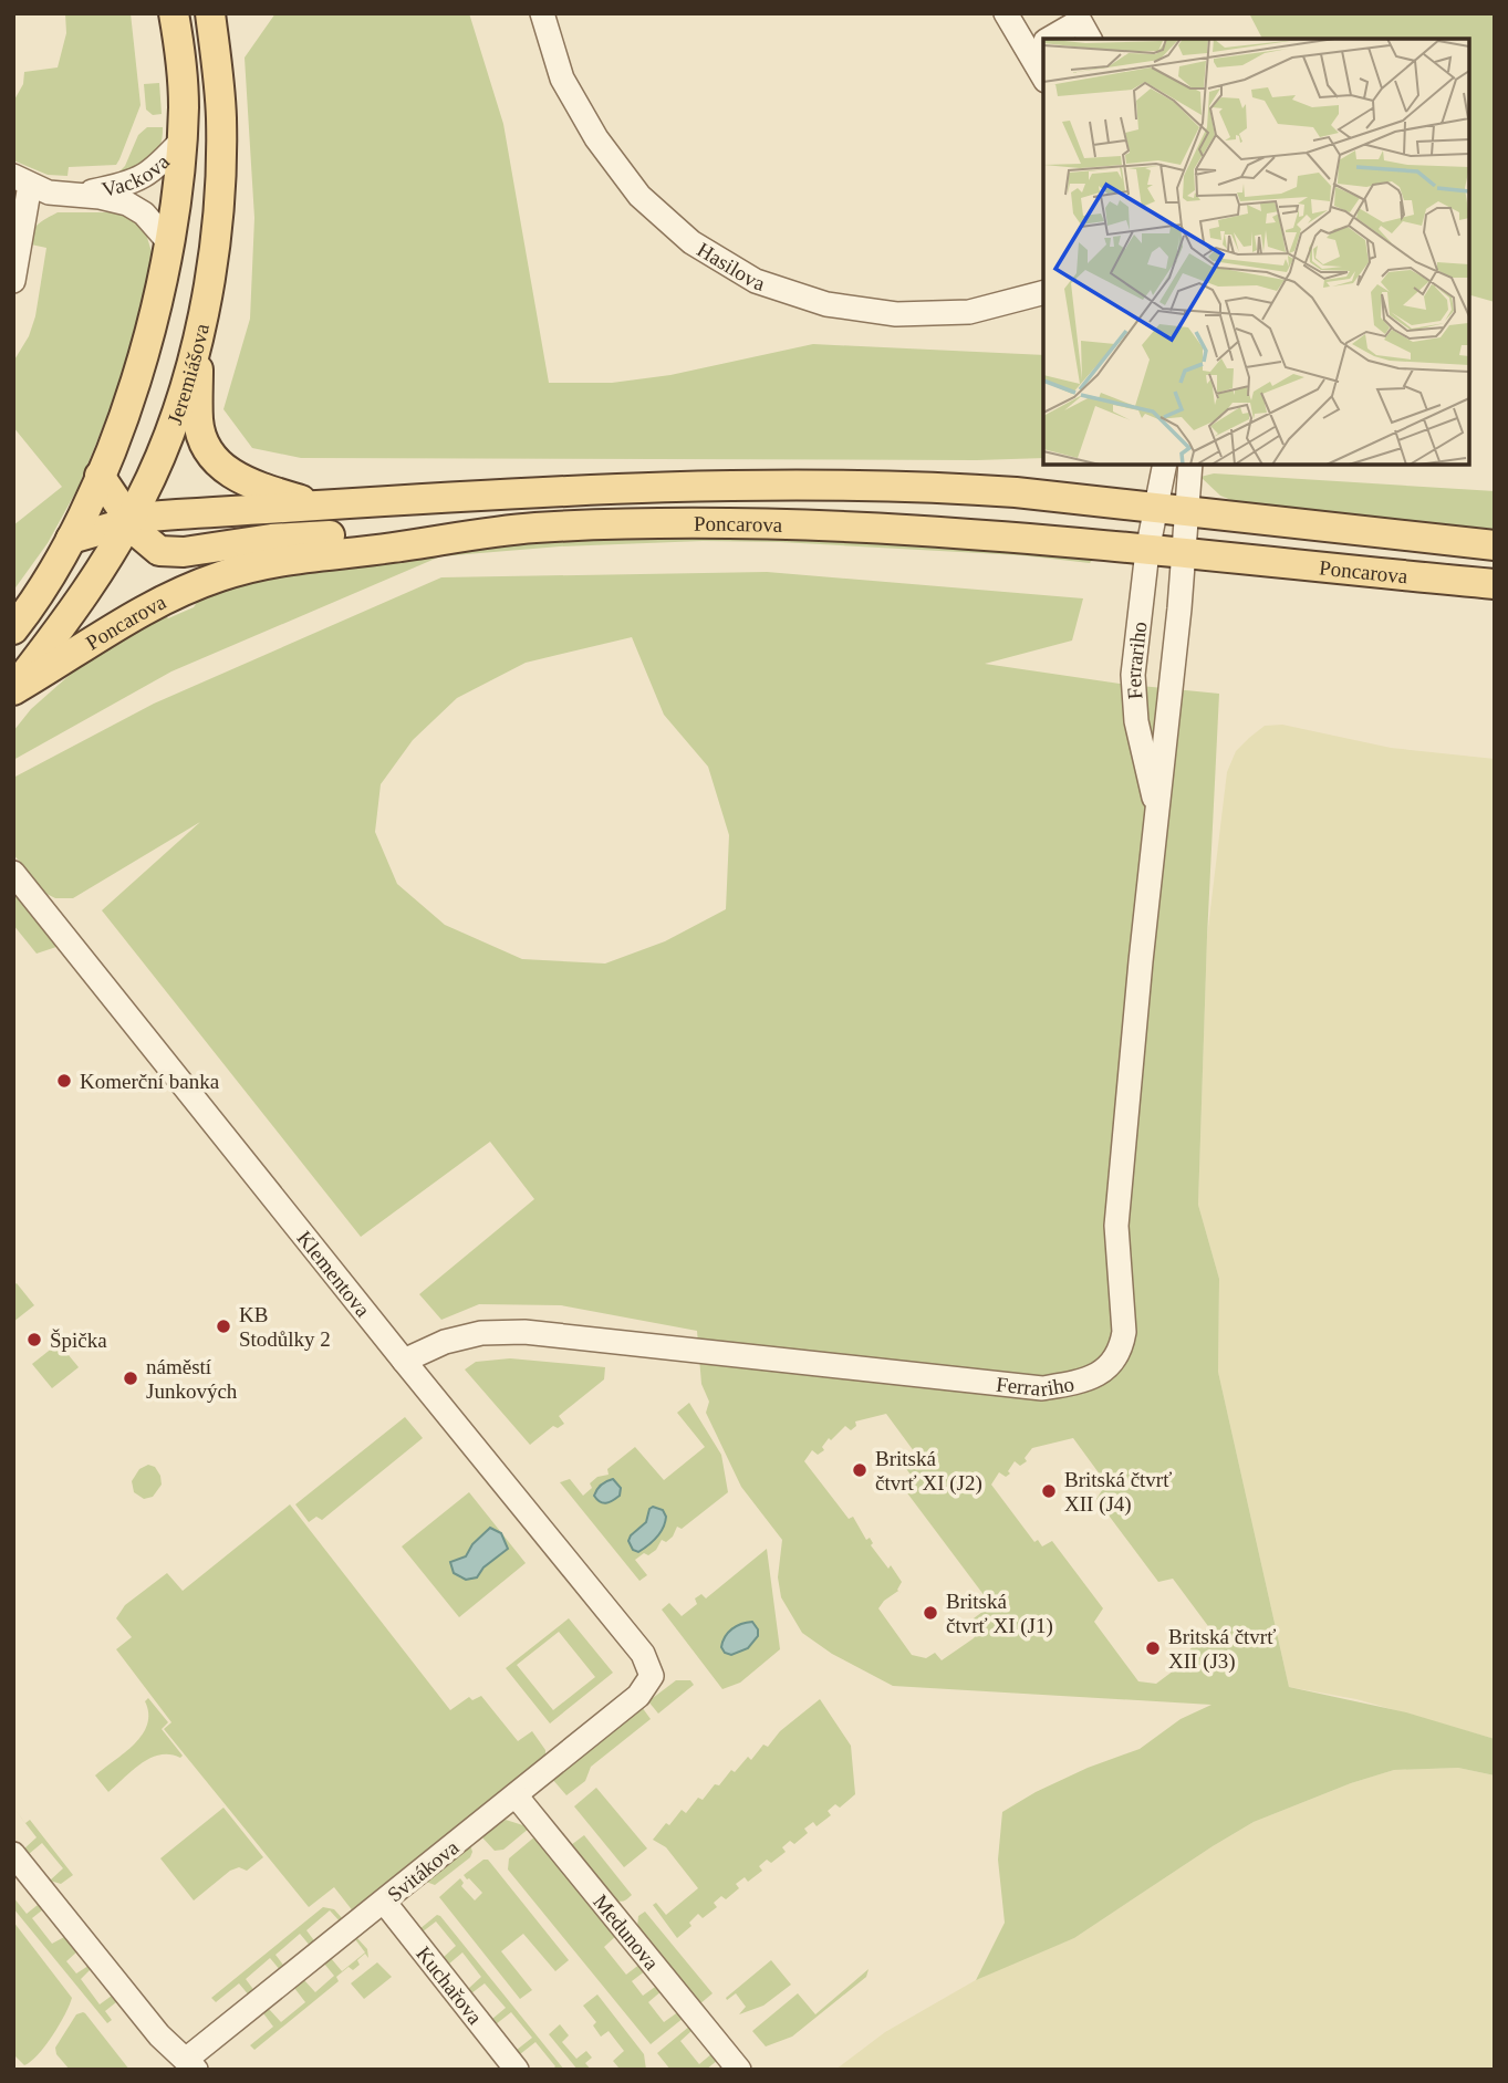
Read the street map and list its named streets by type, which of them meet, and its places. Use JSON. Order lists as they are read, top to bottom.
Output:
{
  "streets": {
    "main road": ["Jeremiášova", "Poncarova"],
    "street": [
      "Vackova",
      "Hasilova",
      "Ferrariho",
      "Klementova",
      "Svitákova",
      "Medunova",
      "Kuchařova"
    ]
  },
  "crossings": [
    ["Jeremiášova", "Poncarova"],
    ["Poncarova", "Ferrariho"],
    ["Ferrariho", "Klementova"],
    ["Klementova", "Svitákova"],
    ["Svitákova", "Medunova"],
    ["Svitákova", "Kuchařova"]
  ],
  "places": [
    "Komerční banka",
    "KB Stodůlky 2",
    "Špička",
    "náměstí Junkových",
    "Britská čtvrť XI (J2)",
    "Britská čtvrť XII (J4)",
    "Britská čtvrť XI (J1)",
    "Britská čtvrť XII (J3)"
  ]
}
